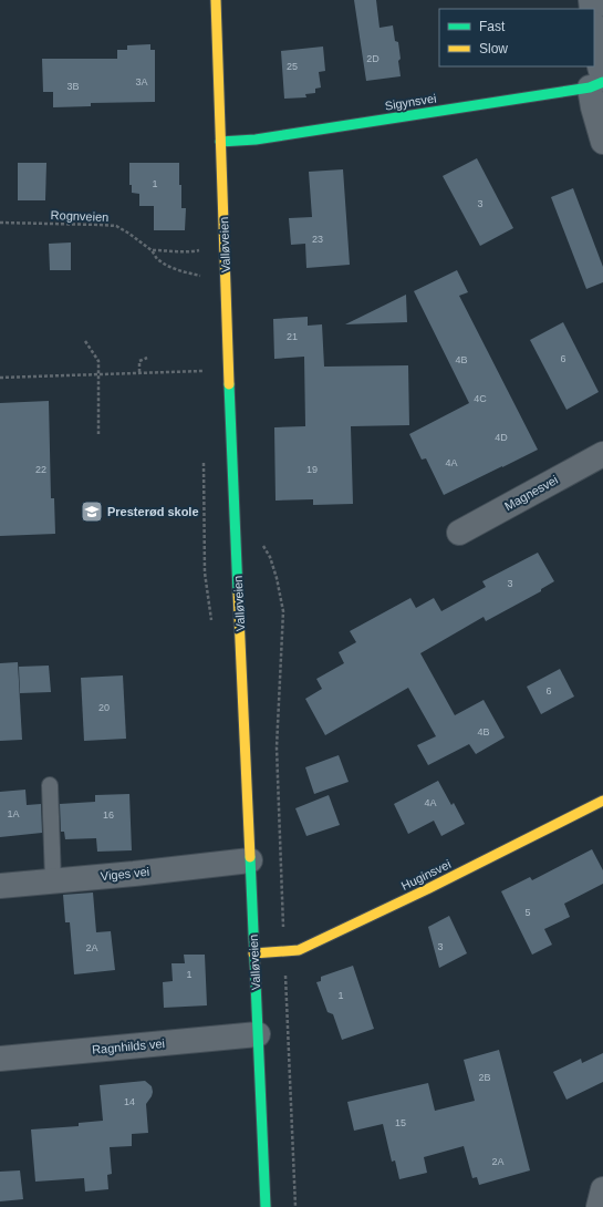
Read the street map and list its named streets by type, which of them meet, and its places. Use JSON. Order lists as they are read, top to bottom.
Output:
{
  "streets": {
    "main road": ["Sigynsvei", "Valløveien", "Huginsvei"],
    "street": ["Magnesvei", "Viges vei", "Ragnhilds vei"],
    "path": ["Rognveien"]
  },
  "crossings": [
    ["Sigynsvei", "Valløveien"],
    ["Rognveien", "Valløveien"],
    ["Valløveien", "Viges vei"],
    ["Valløveien", "Huginsvei"],
    ["Valløveien", "Ragnhilds vei"]
  ],
  "places": {
    "school or university": ["Presterød skole"]
  },
  "house_numbers": [
    "2D",
    "25",
    "3A",
    "3B",
    "1",
    "3",
    "23",
    "21",
    "6",
    "4B",
    "4C",
    "4D",
    "4A",
    "22",
    "19",
    "3",
    "6",
    "20",
    "4B",
    "4A",
    "1A",
    "16",
    "5",
    "3",
    "2A",
    "1",
    "1",
    "2B",
    "14",
    "15",
    "2A"
  ],
  "legend": ["Fast", "Slow"]
}
